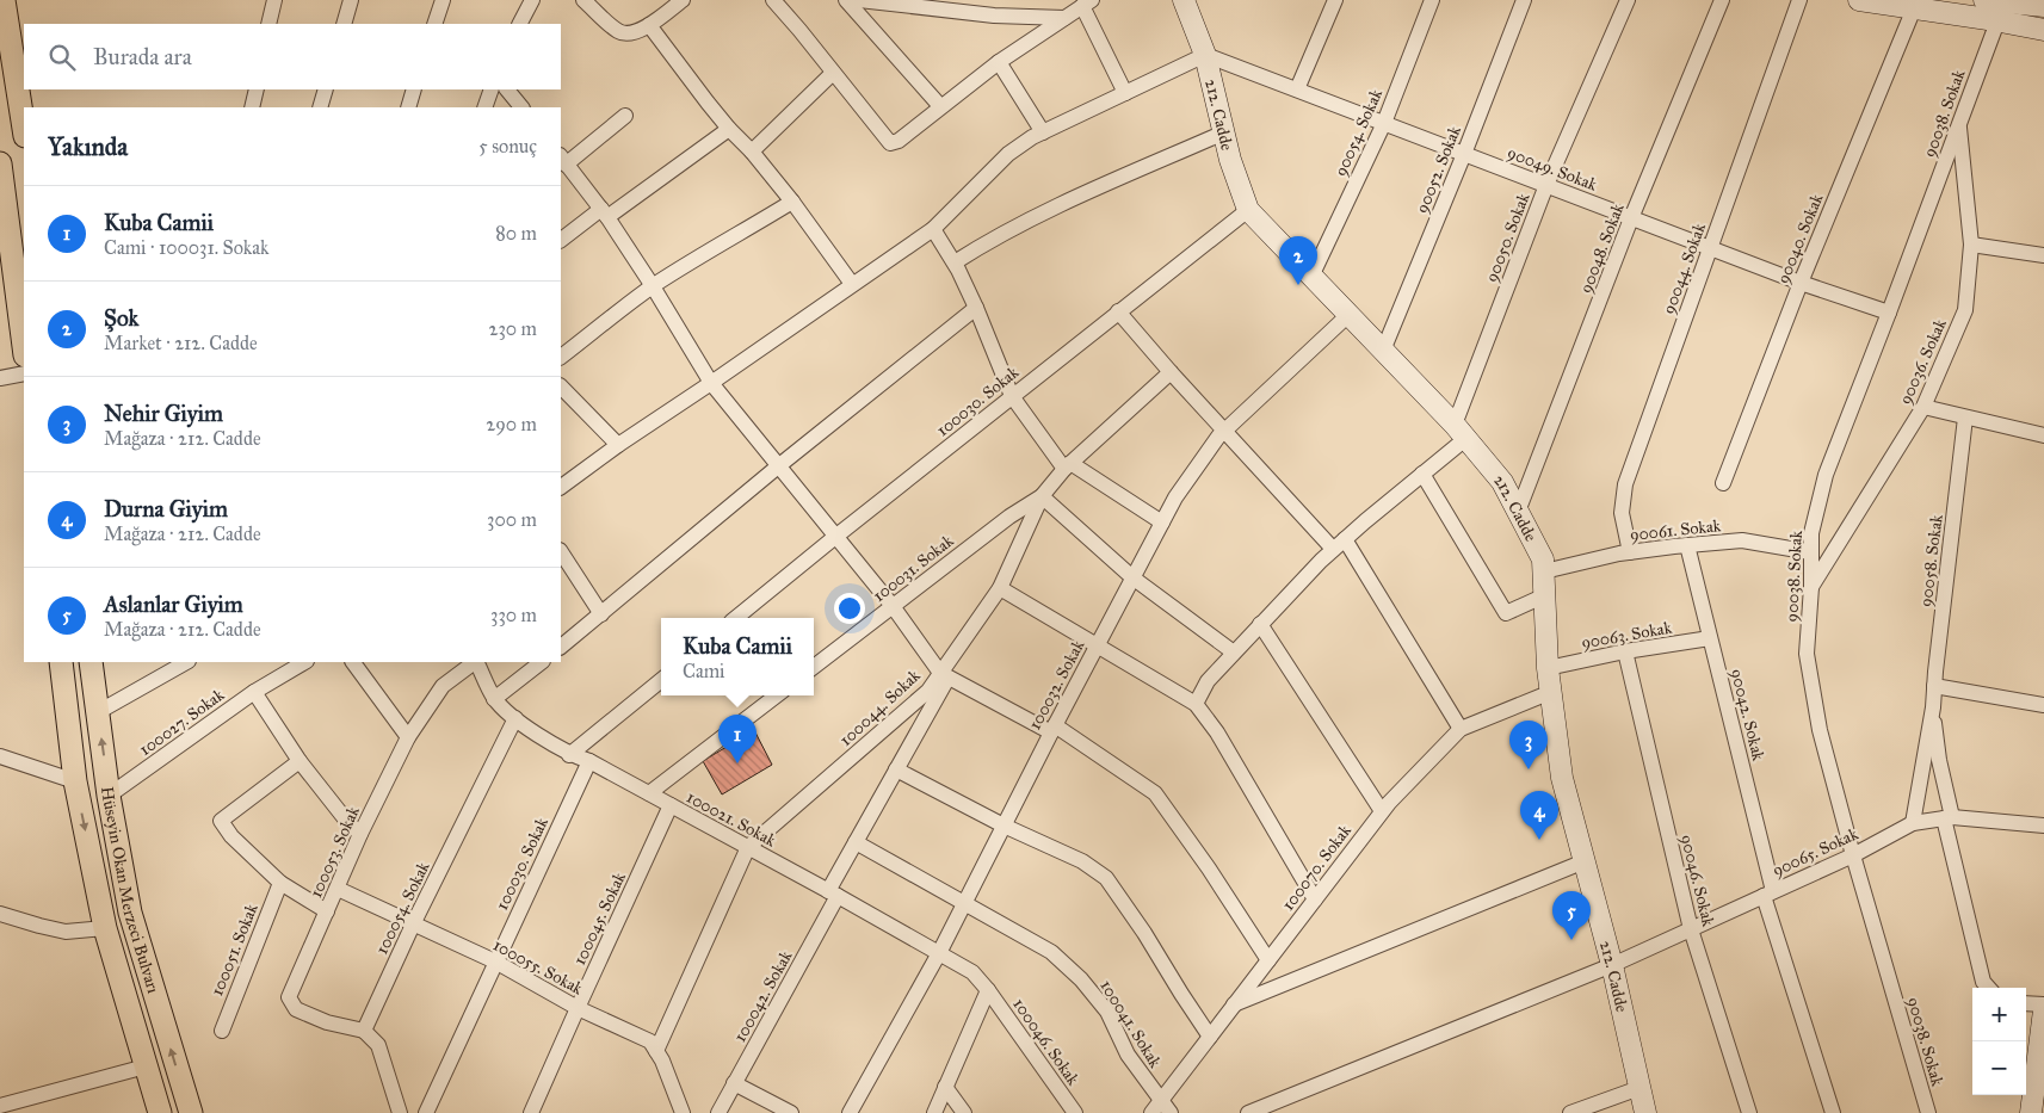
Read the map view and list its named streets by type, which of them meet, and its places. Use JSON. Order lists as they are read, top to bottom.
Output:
{
  "streets": {
    "main road": ["Hüseyin Okan Merzeci Bulvarı"],
    "street": [
      "90038. Sokak",
      "212. Cadde",
      "90054. Sokak",
      "90049. Sokak",
      "90052. Sokak",
      "90050. Sokak",
      "90040. Sokak",
      "90048. Sokak",
      "90044. Sokak",
      "90036. Sokak",
      "100030. Sokak",
      "90061. Sokak",
      "90058. Sokak",
      "100031. Sokak",
      "90063. Sokak",
      "100032. Sokak",
      "100044. Sokak",
      "90042. Sokak",
      "100027. Sokak",
      "100021. Sokak",
      "100053. Sokak",
      "90065. Sokak",
      "100070. Sokak",
      "90046. Sokak",
      "100054. Sokak",
      "100045. Sokak",
      "100051. Sokak",
      "100055. Sokak",
      "100042. Sokak",
      "100041. Sokak",
      "100046. Sokak"
    ]
  },
  "crossings": [
    ["90038. Sokak", "90049. Sokak"],
    ["90038. Sokak", "90036. Sokak"],
    ["90038. Sokak", "90061. Sokak"],
    ["90038. Sokak", "90065. Sokak"],
    ["212. Cadde", "90054. Sokak"],
    ["212. Cadde", "90049. Sokak"],
    ["212. Cadde", "90052. Sokak"],
    ["212. Cadde", "90050. Sokak"],
    ["212. Cadde", "90048. Sokak"],
    ["212. Cadde", "100030. Sokak"],
    ["212. Cadde", "90061. Sokak"],
    ["212. Cadde", "90063. Sokak"],
    ["212. Cadde", "100032. Sokak"],
    ["212. Cadde", "90065. Sokak"],
    ["212. Cadde", "100070. Sokak"],
    ["90054. Sokak", "90049. Sokak"],
    ["90049. Sokak", "90052. Sokak"],
    ["90049. Sokak", "90050. Sokak"],
    ["90049. Sokak", "90040. Sokak"],
    ["90049. Sokak", "90048. Sokak"],
    ["90049. Sokak", "90044. Sokak"],
    ["90044. Sokak", "90061. Sokak"],
    ["100030. Sokak", "100021. Sokak"],
    ["100030. Sokak", "100055. Sokak"],
    ["90061. Sokak", "90042. Sokak"],
    ["90058. Sokak", "90065. Sokak"],
    ["100031. Sokak", "100044. Sokak"],
    ["90063. Sokak", "90042. Sokak"],
    ["90063. Sokak", "90046. Sokak"],
    ["100032. Sokak", "100021. Sokak"],
    ["100032. Sokak", "100041. Sokak"],
    ["100044. Sokak", "100021. Sokak"],
    ["100044. Sokak", "100055. Sokak"],
    ["100044. Sokak", "100042. Sokak"],
    ["90042. Sokak", "90065. Sokak"],
    ["100027. Sokak", "Hüseyin Okan Merzeci Bulvarı"],
    ["100021. Sokak", "100054. Sokak"],
    ["100021. Sokak", "100045. Sokak"],
    ["100021. Sokak", "100042. Sokak"],
    ["100021. Sokak", "100046. Sokak"],
    ["100053. Sokak", "100054. Sokak"],
    ["100053. Sokak", "100055. Sokak"],
    ["90065. Sokak", "90046. Sokak"],
    ["100070. Sokak", "100041. Sokak"],
    ["100054. Sokak", "100055. Sokak"],
    ["100045. Sokak", "100055. Sokak"],
    ["100042. Sokak", "100041. Sokak"]
  ],
  "page": {
    "search": "Burada ara",
    "heading": ["Yakında", "5 sonuç"],
    "list": [
      {
        "mark": "1",
        "name": "Kuba Camii",
        "note": "Cami · 100031. Sokak",
        "value": "80 m"
      },
      {
        "mark": "2",
        "name": "Şok",
        "note": "Market · 212. Cadde",
        "value": "230 m"
      },
      {
        "mark": "3",
        "name": "Nehir Giyim",
        "note": "Mağaza · 212. Cadde",
        "value": "290 m"
      },
      {
        "mark": "4",
        "name": "Durna Giyim",
        "note": "Mağaza · 212. Cadde",
        "value": "300 m"
      },
      {
        "mark": "5",
        "name": "Aslanlar Giyim",
        "note": "Mağaza · 212. Cadde",
        "value": "330 m"
      }
    ],
    "pins": [
      "2",
      "1",
      "3",
      "4",
      "5"
    ],
    "popup": ["Kuba Camii", "Cami"],
    "map_buttons": ["+", "−"]
  }
}
